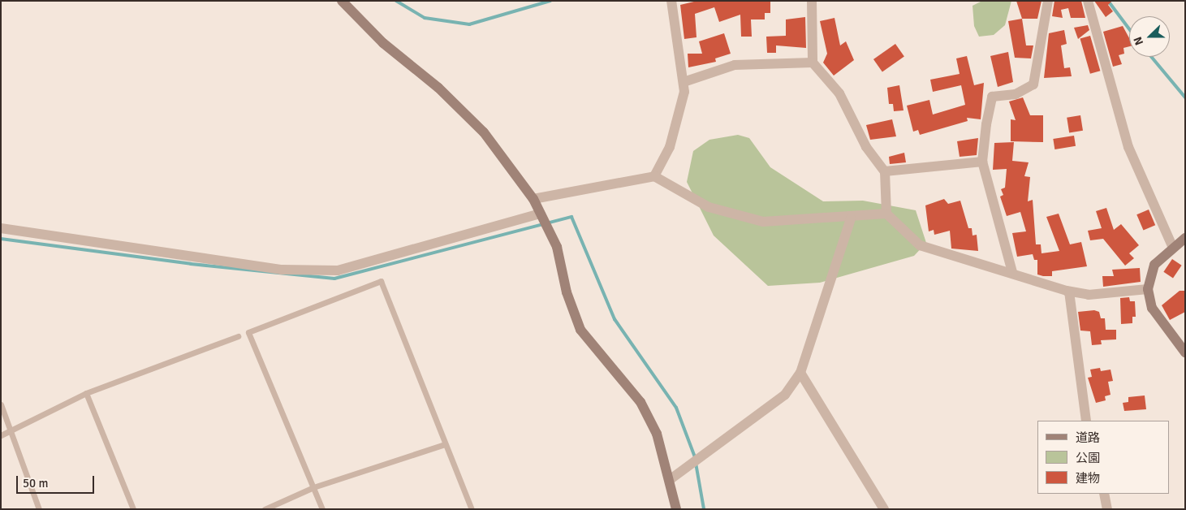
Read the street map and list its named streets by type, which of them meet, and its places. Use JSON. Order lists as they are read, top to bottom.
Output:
{
  "legend": ["道路", "公園", "建物"],
  "scale_bar": "50 m",
  "north": "left"
}
